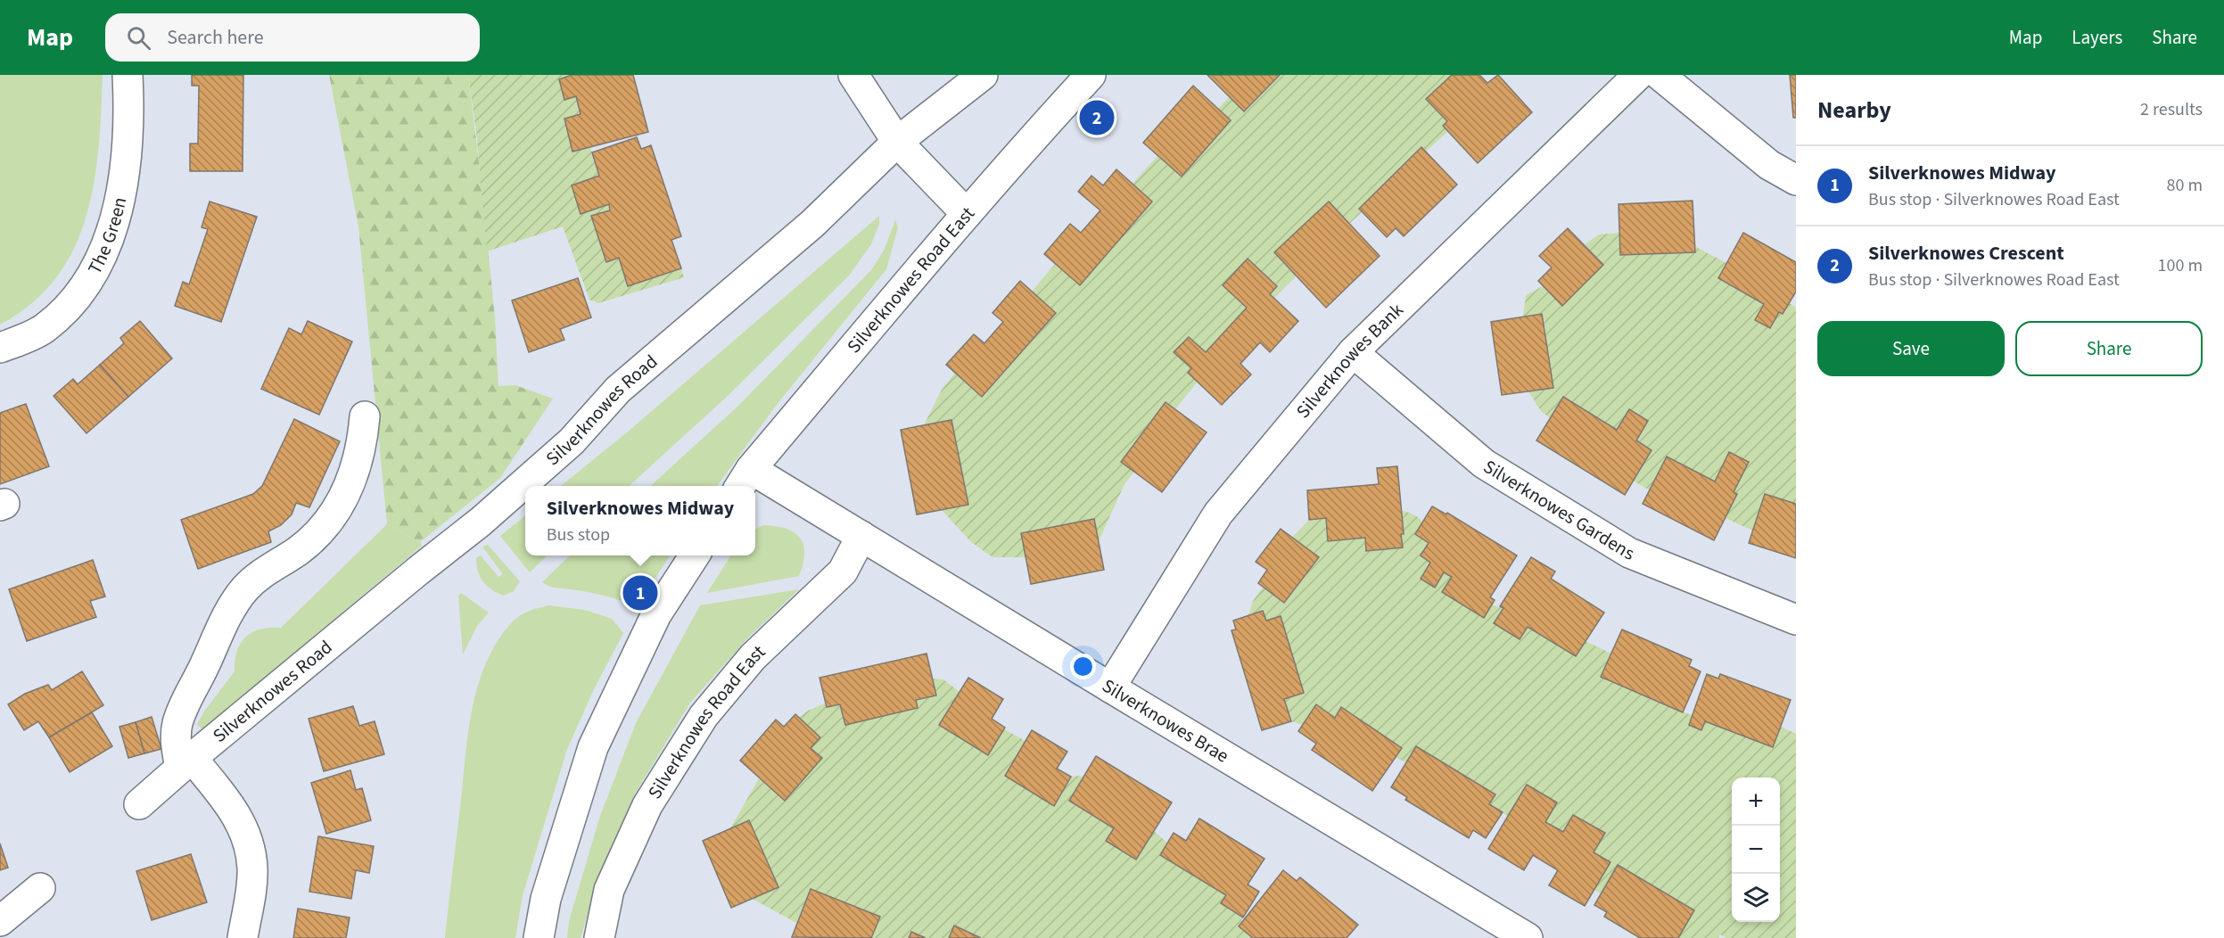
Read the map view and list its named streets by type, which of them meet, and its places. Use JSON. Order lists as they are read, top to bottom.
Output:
{
  "streets": {
    "street": [
      "The Green",
      "Silverknowes Road East",
      "Silverknowes Bank",
      "Silverknowes Road",
      "Silverknowes Gardens",
      "Silverknowes Brae"
    ]
  },
  "crossings": [
    ["Silverknowes Road East", "Silverknowes Brae"],
    ["Silverknowes Bank", "Silverknowes Gardens"],
    ["Silverknowes Bank", "Silverknowes Brae"]
  ],
  "page": {
    "header": "Map",
    "search": "Search here",
    "nav": ["Map", "Layers", "Share"],
    "heading": ["Nearby", "2 results"],
    "pins": ["2", "1"],
    "list": [
      {
        "mark": "1",
        "name": "Silverknowes Midway",
        "note": "Bus stop · Silverknowes Road East",
        "value": "80 m"
      },
      {
        "mark": "2",
        "name": "Silverknowes Crescent",
        "note": "Bus stop · Silverknowes Road East",
        "value": "100 m"
      }
    ],
    "buttons": ["Save", "Share"],
    "popup": ["Silverknowes Midway", "Bus stop"],
    "map_buttons": ["+", "−"]
  }
}
